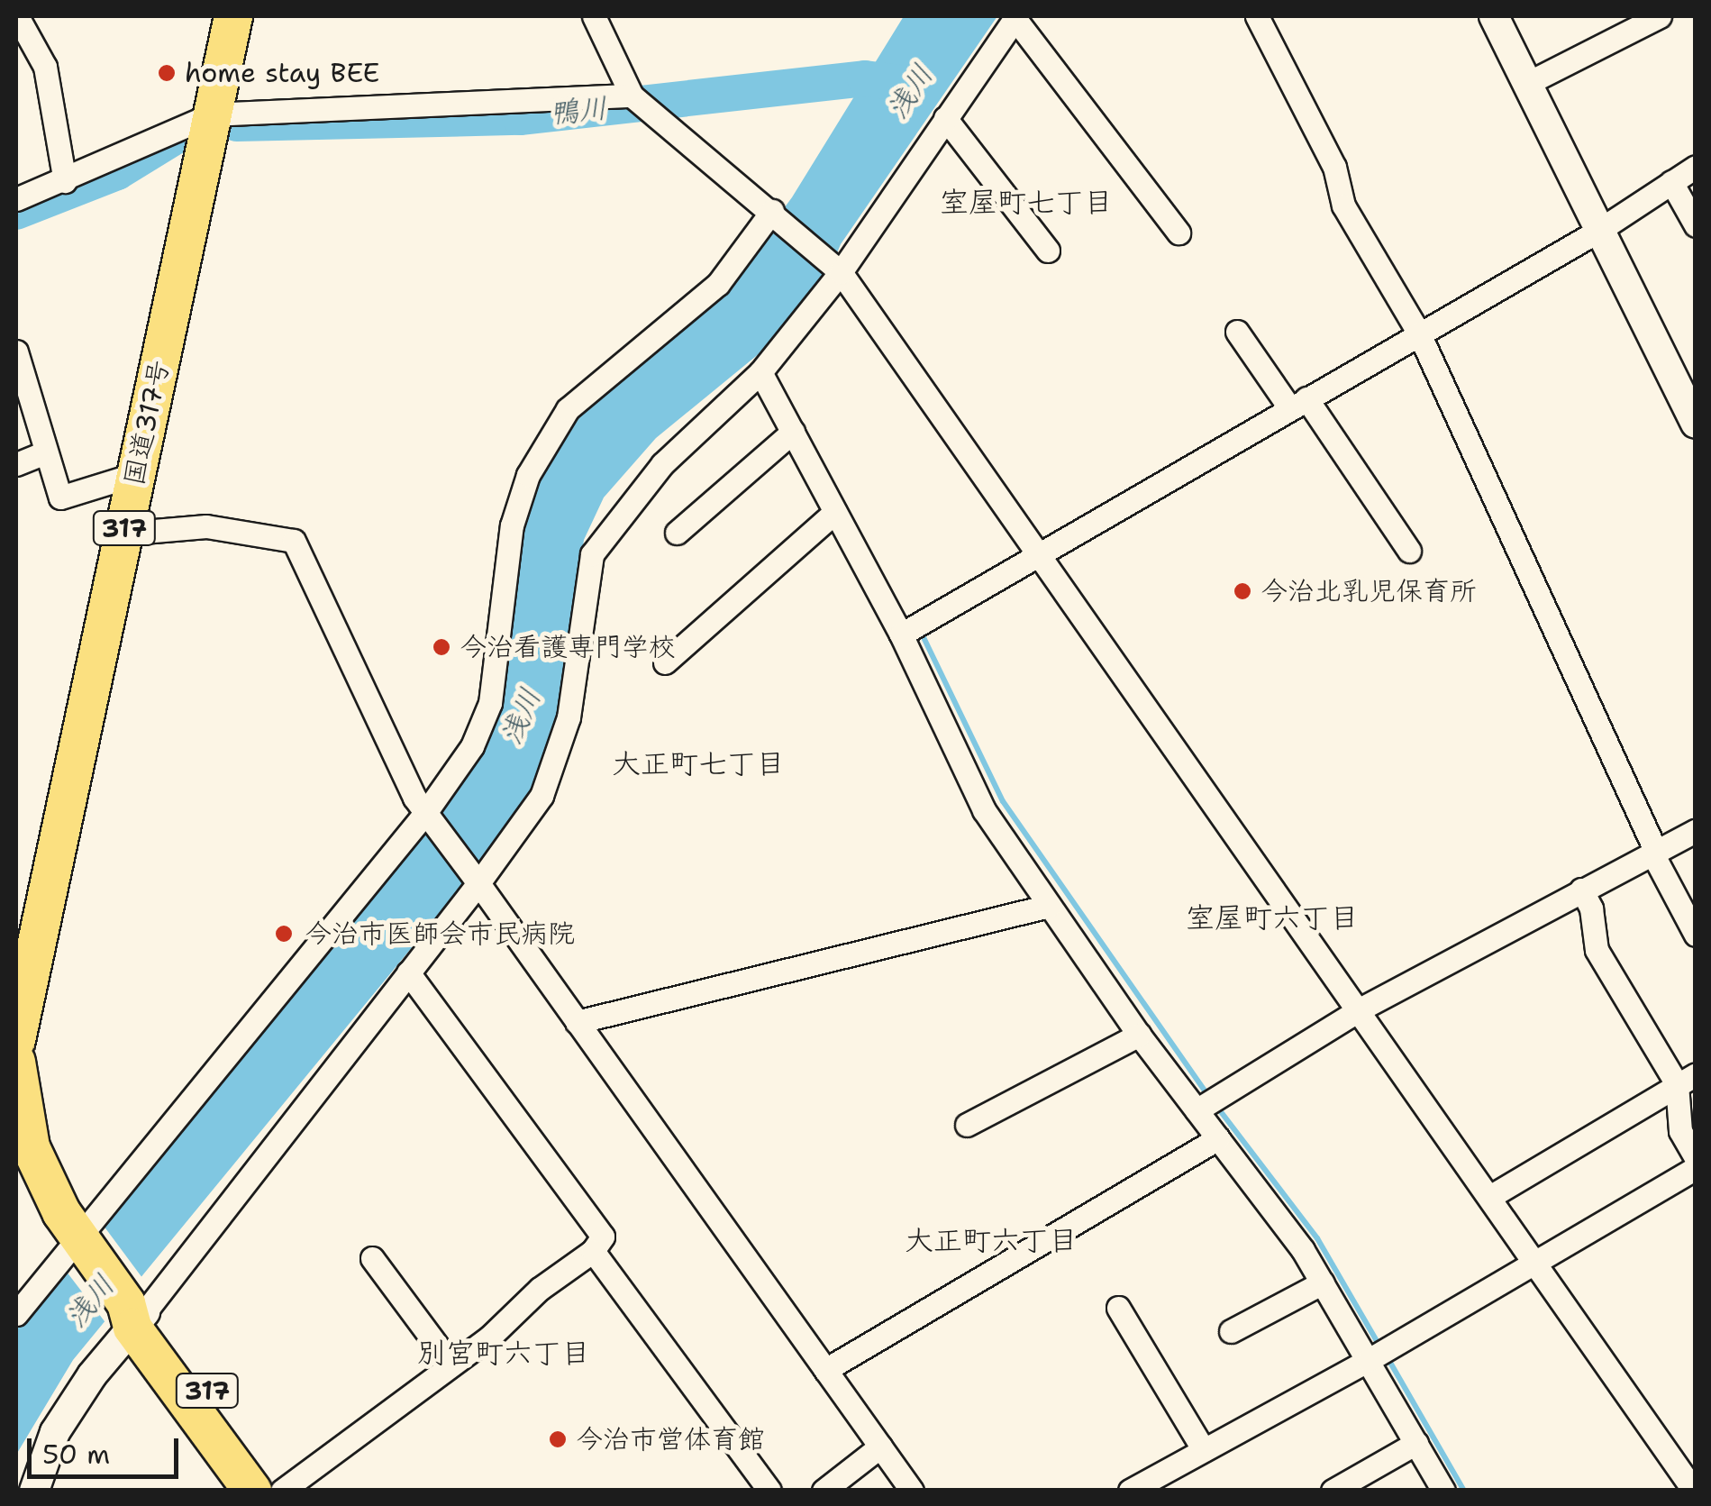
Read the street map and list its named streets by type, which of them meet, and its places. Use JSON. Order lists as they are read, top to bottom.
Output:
{
  "streets": {
    "highway": ["国道317号", "317"]
  },
  "districts": [
    "室屋町七丁目",
    "大正町七丁目",
    "室屋町六丁目",
    "大正町六丁目",
    "別宮町六丁目"
  ],
  "water": ["浅川", "鴨川"],
  "places": [
    "home stay BEE",
    "今治北乳児保育所",
    "今治看護専門学校",
    "今治市医師会市民病院",
    "今治市営体育館"
  ],
  "scale_bar": "50 m"
}
